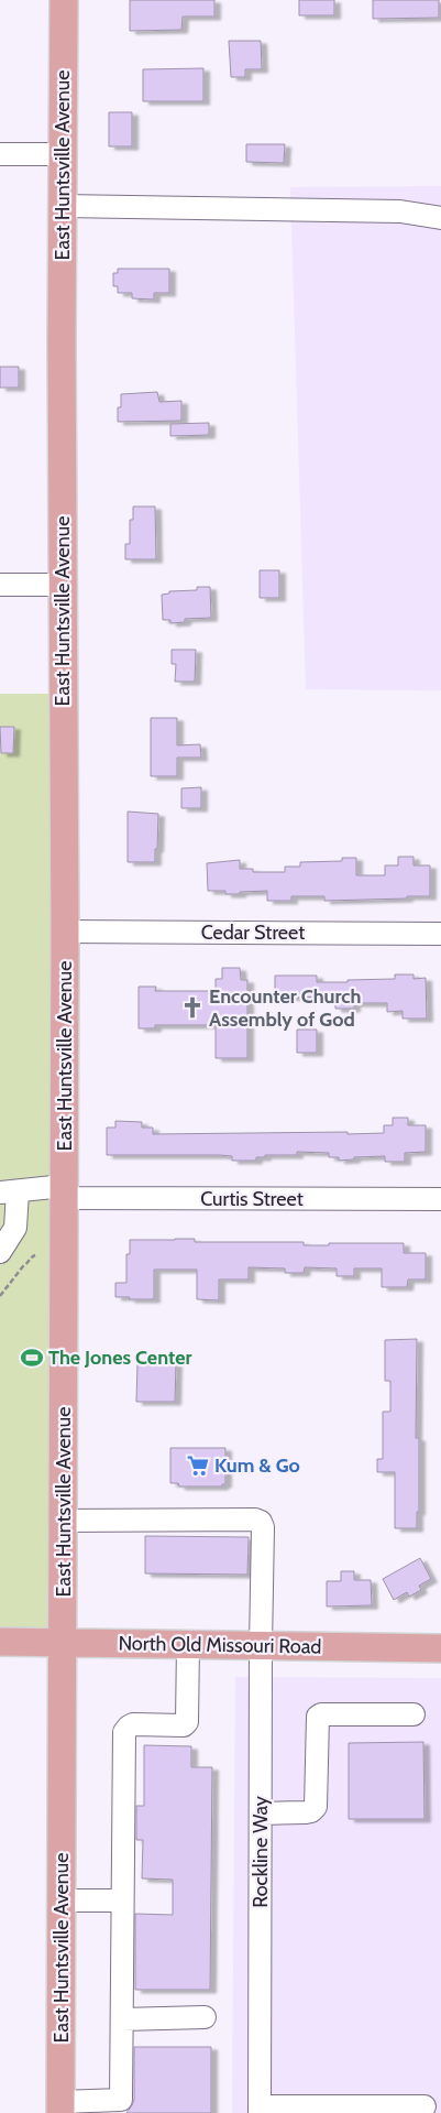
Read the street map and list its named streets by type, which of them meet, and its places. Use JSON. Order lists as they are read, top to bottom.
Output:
{
  "streets": {
    "main road": ["East Huntsville Avenue", "North Old Missouri Road"],
    "street": ["Cedar Street", "Curtis Street", "Rockline Way"]
  },
  "crossings": [
    ["East Huntsville Avenue", "Cedar Street"],
    ["East Huntsville Avenue", "Curtis Street"],
    ["East Huntsville Avenue", "North Old Missouri Road"],
    ["East Huntsville Avenue", "Rockline Way"],
    ["North Old Missouri Road", "Rockline Way"]
  ],
  "places": {
    "church": ["Encounter Church Assembly of God"],
    "sports": ["The Jones Center"],
    "supermarket": ["Kum & Go"]
  }
}
